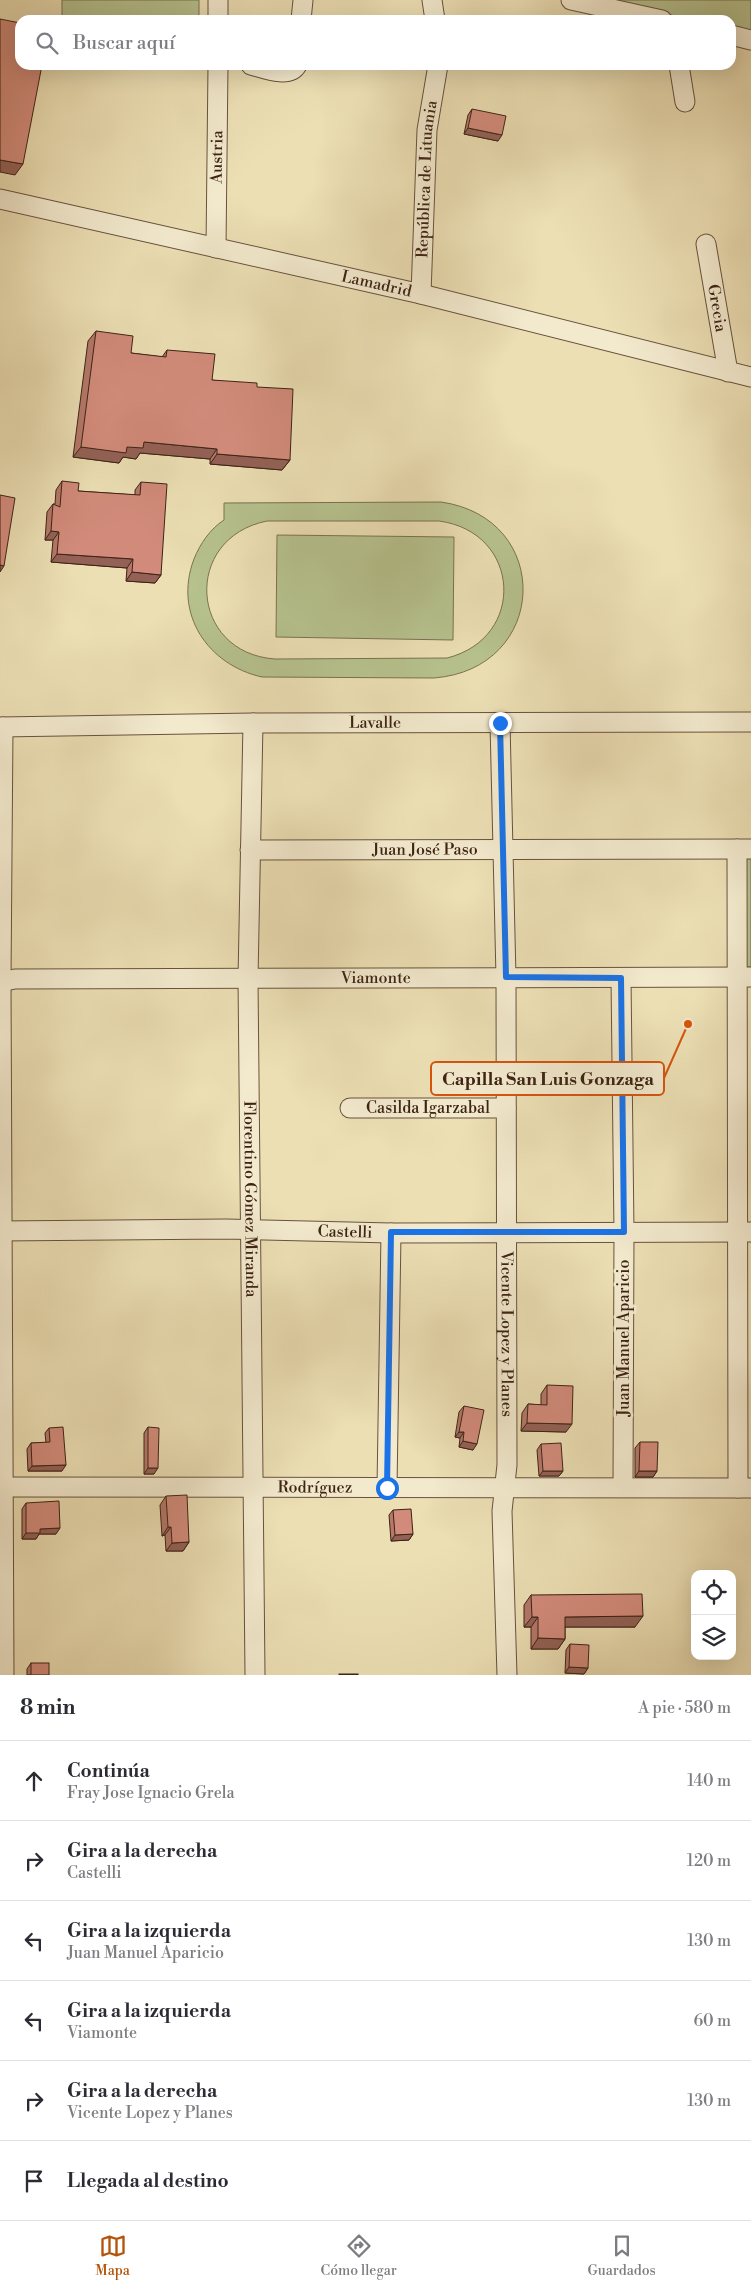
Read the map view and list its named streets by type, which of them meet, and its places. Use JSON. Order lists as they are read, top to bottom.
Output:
{
  "streets": {
    "street": [
      "Austria",
      "República de Lituania",
      "Lamadrid",
      "Grecia",
      "Lavalle",
      "Juan José Paso",
      "Viamonte",
      "Casilda Igarzabal",
      "Florentino Gómez Miranda",
      "Castelli",
      "Vicente Lopez y Planes",
      "Juan Manuel Aparicio",
      "Rodríguez"
    ]
  },
  "crossings": [
    ["Austria", "Lamadrid"],
    ["República de Lituania", "Lamadrid"],
    ["Lamadrid", "Grecia"],
    ["Lavalle", "Florentino Gómez Miranda"],
    ["Lavalle", "Vicente Lopez y Planes"],
    ["Juan José Paso", "Florentino Gómez Miranda"],
    ["Juan José Paso", "Vicente Lopez y Planes"],
    ["Viamonte", "Florentino Gómez Miranda"],
    ["Viamonte", "Vicente Lopez y Planes"],
    ["Viamonte", "Juan Manuel Aparicio"],
    ["Casilda Igarzabal", "Vicente Lopez y Planes"],
    ["Florentino Gómez Miranda", "Castelli"],
    ["Florentino Gómez Miranda", "Rodríguez"],
    ["Castelli", "Vicente Lopez y Planes"],
    ["Castelli", "Juan Manuel Aparicio"],
    ["Vicente Lopez y Planes", "Rodríguez"],
    ["Juan Manuel Aparicio", "Rodríguez"]
  ],
  "places": ["Capilla San Luis Gonzaga"],
  "page": {
    "search": "Buscar aquí",
    "heading": ["8 min", "A pie · 580 m"],
    "list": [
      ["Continúa", "Fray Jose Ignacio Grela", "140 m"],
      ["Gira a la derecha", "Castelli", "120 m"],
      ["Gira a la izquierda", "Juan Manuel Aparicio", "130 m"],
      ["Gira a la izquierda", "Viamonte", "60 m"],
      ["Gira a la derecha", "Vicente Lopez y Planes", "130 m"],
      "Llegada al destino"
    ],
    "nav": ["Mapa", "Cómo llegar", "Guardados"]
  }
}
